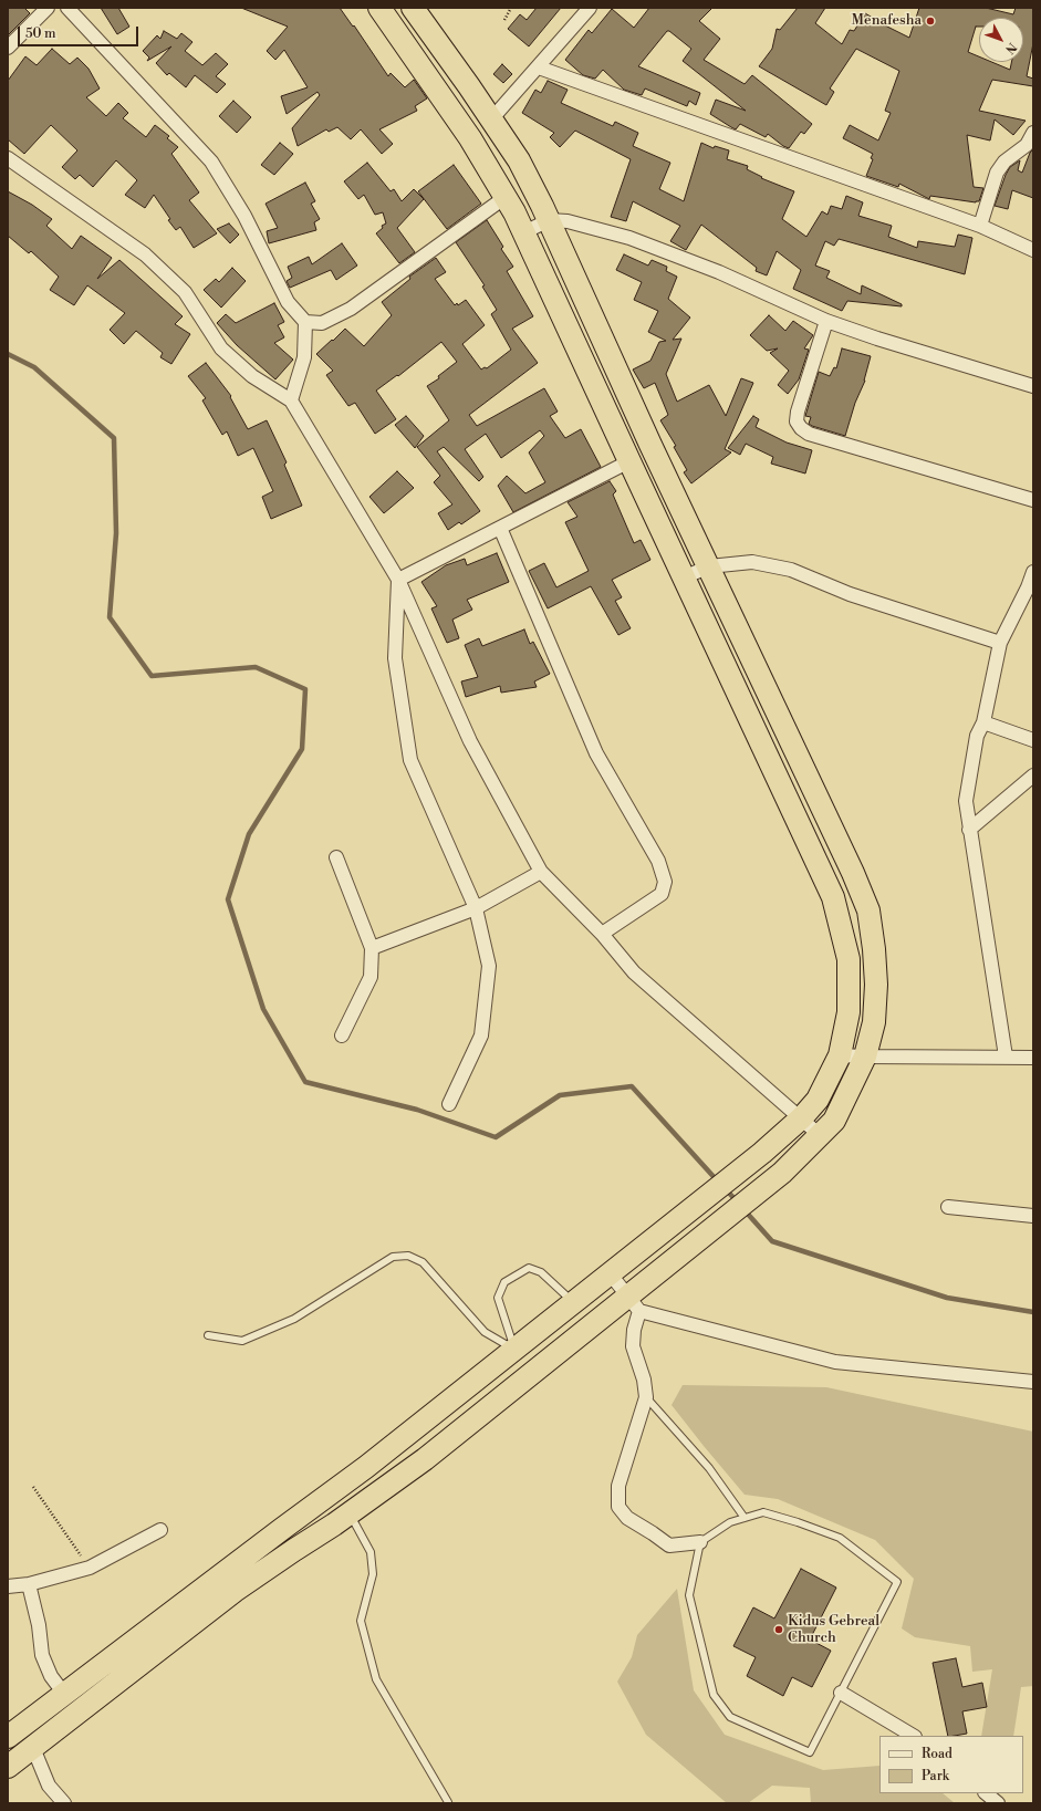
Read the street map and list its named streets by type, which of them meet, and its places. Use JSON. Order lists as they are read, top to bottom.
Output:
{
  "places": ["Menafesha", "Kidus Gebreal Church"],
  "legend": ["Road", "Park"],
  "scale_bar": "50 m",
  "north": "bottom right"
}
